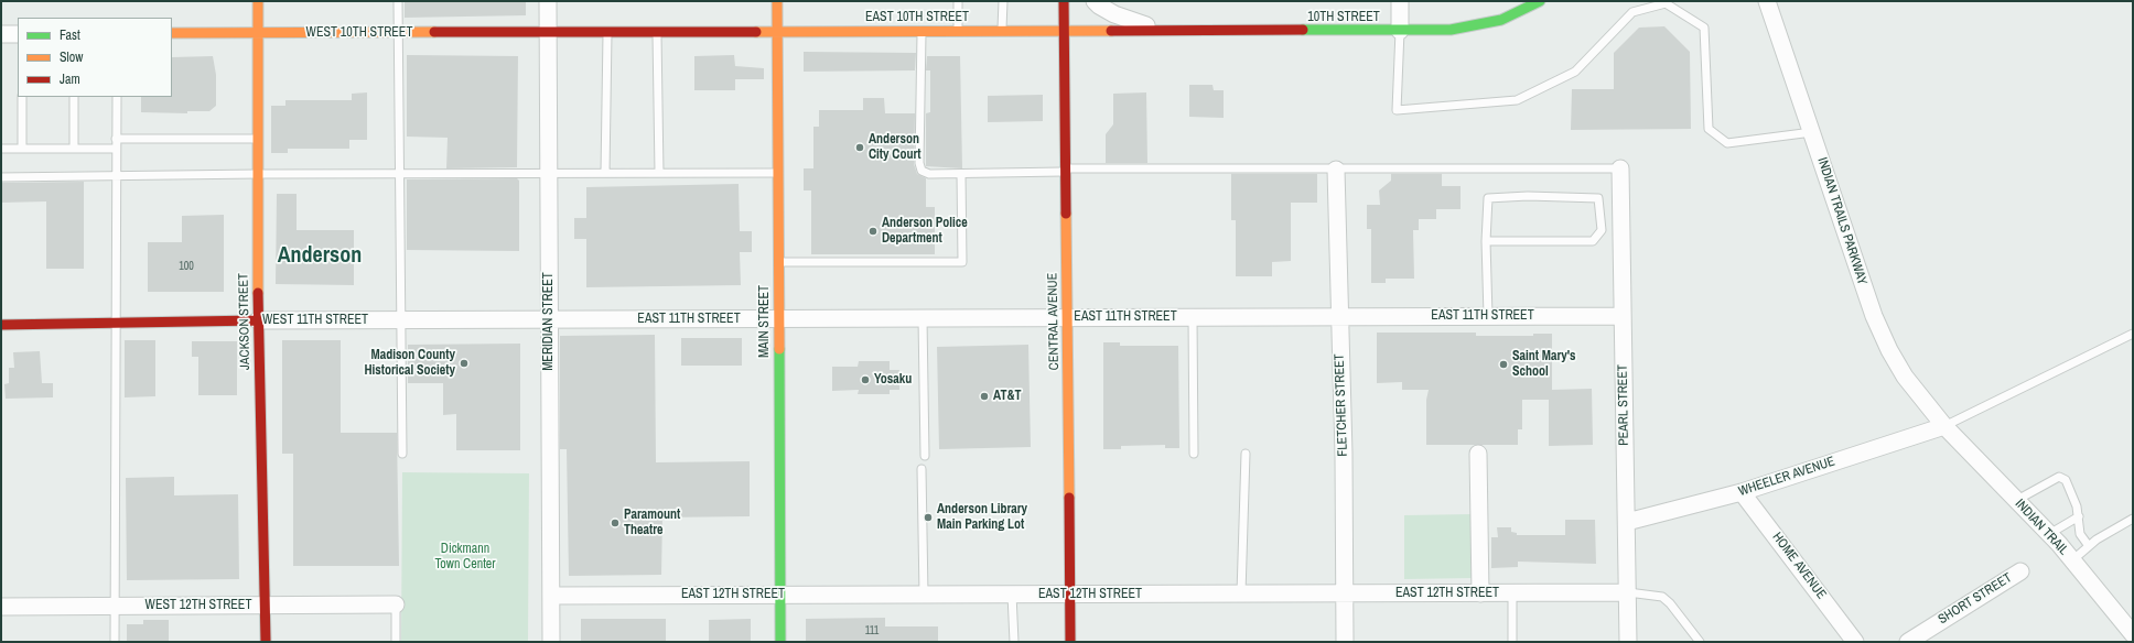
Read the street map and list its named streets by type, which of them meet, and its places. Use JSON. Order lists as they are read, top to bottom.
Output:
{
  "streets": {
    "street": [
      "EAST 10TH STREET",
      "10TH STREET",
      "WEST 10TH STREET",
      "INDIAN TRAILS PARKWAY",
      "EAST 11TH STREET",
      "WEST 11TH STREET",
      "JACKSON STREET",
      "MERIDIAN STREET",
      "MAIN STREET",
      "CENTRAL AVENUE",
      "FLETCHER STREET",
      "PEARL STREET",
      "WHEELER AVENUE",
      "INDIAN TRAIL",
      "HOME AVENUE",
      "EAST 12TH STREET",
      "SHORT STREET",
      "WEST 12TH STREET"
    ]
  },
  "crossings": [
    ["EAST 10TH STREET", "10TH STREET"],
    ["EAST 10TH STREET", "WEST 10TH STREET"],
    ["EAST 10TH STREET", "MERIDIAN STREET"],
    ["EAST 10TH STREET", "MAIN STREET"],
    ["EAST 10TH STREET", "CENTRAL AVENUE"],
    ["WEST 10TH STREET", "JACKSON STREET"],
    ["WEST 10TH STREET", "MERIDIAN STREET"],
    ["INDIAN TRAILS PARKWAY", "WHEELER AVENUE"],
    ["INDIAN TRAILS PARKWAY", "INDIAN TRAIL"],
    ["EAST 11TH STREET", "WEST 11TH STREET"],
    ["EAST 11TH STREET", "MERIDIAN STREET"],
    ["EAST 11TH STREET", "MAIN STREET"],
    ["EAST 11TH STREET", "CENTRAL AVENUE"],
    ["EAST 11TH STREET", "FLETCHER STREET"],
    ["EAST 11TH STREET", "PEARL STREET"],
    ["WEST 11TH STREET", "JACKSON STREET"],
    ["WEST 11TH STREET", "MERIDIAN STREET"],
    ["JACKSON STREET", "WEST 12TH STREET"],
    ["MERIDIAN STREET", "EAST 12TH STREET"],
    ["MAIN STREET", "EAST 12TH STREET"],
    ["CENTRAL AVENUE", "EAST 12TH STREET"],
    ["FLETCHER STREET", "EAST 12TH STREET"],
    ["PEARL STREET", "WHEELER AVENUE"],
    ["PEARL STREET", "EAST 12TH STREET"],
    ["WHEELER AVENUE", "INDIAN TRAIL"],
    ["WHEELER AVENUE", "HOME AVENUE"]
  ],
  "districts": ["Anderson"],
  "parks": ["Dickmann Town Center"],
  "places": [
    "Anderson City Court",
    "Anderson Police Department",
    "Madison County Historical Society",
    "Saint Mary's School",
    "Yosaku",
    "AT&T",
    "Anderson Library Main Parking Lot",
    "Paramount Theatre"
  ],
  "house_numbers": ["100", "111"],
  "legend": ["Fast", "Slow", "Jam"]
}
